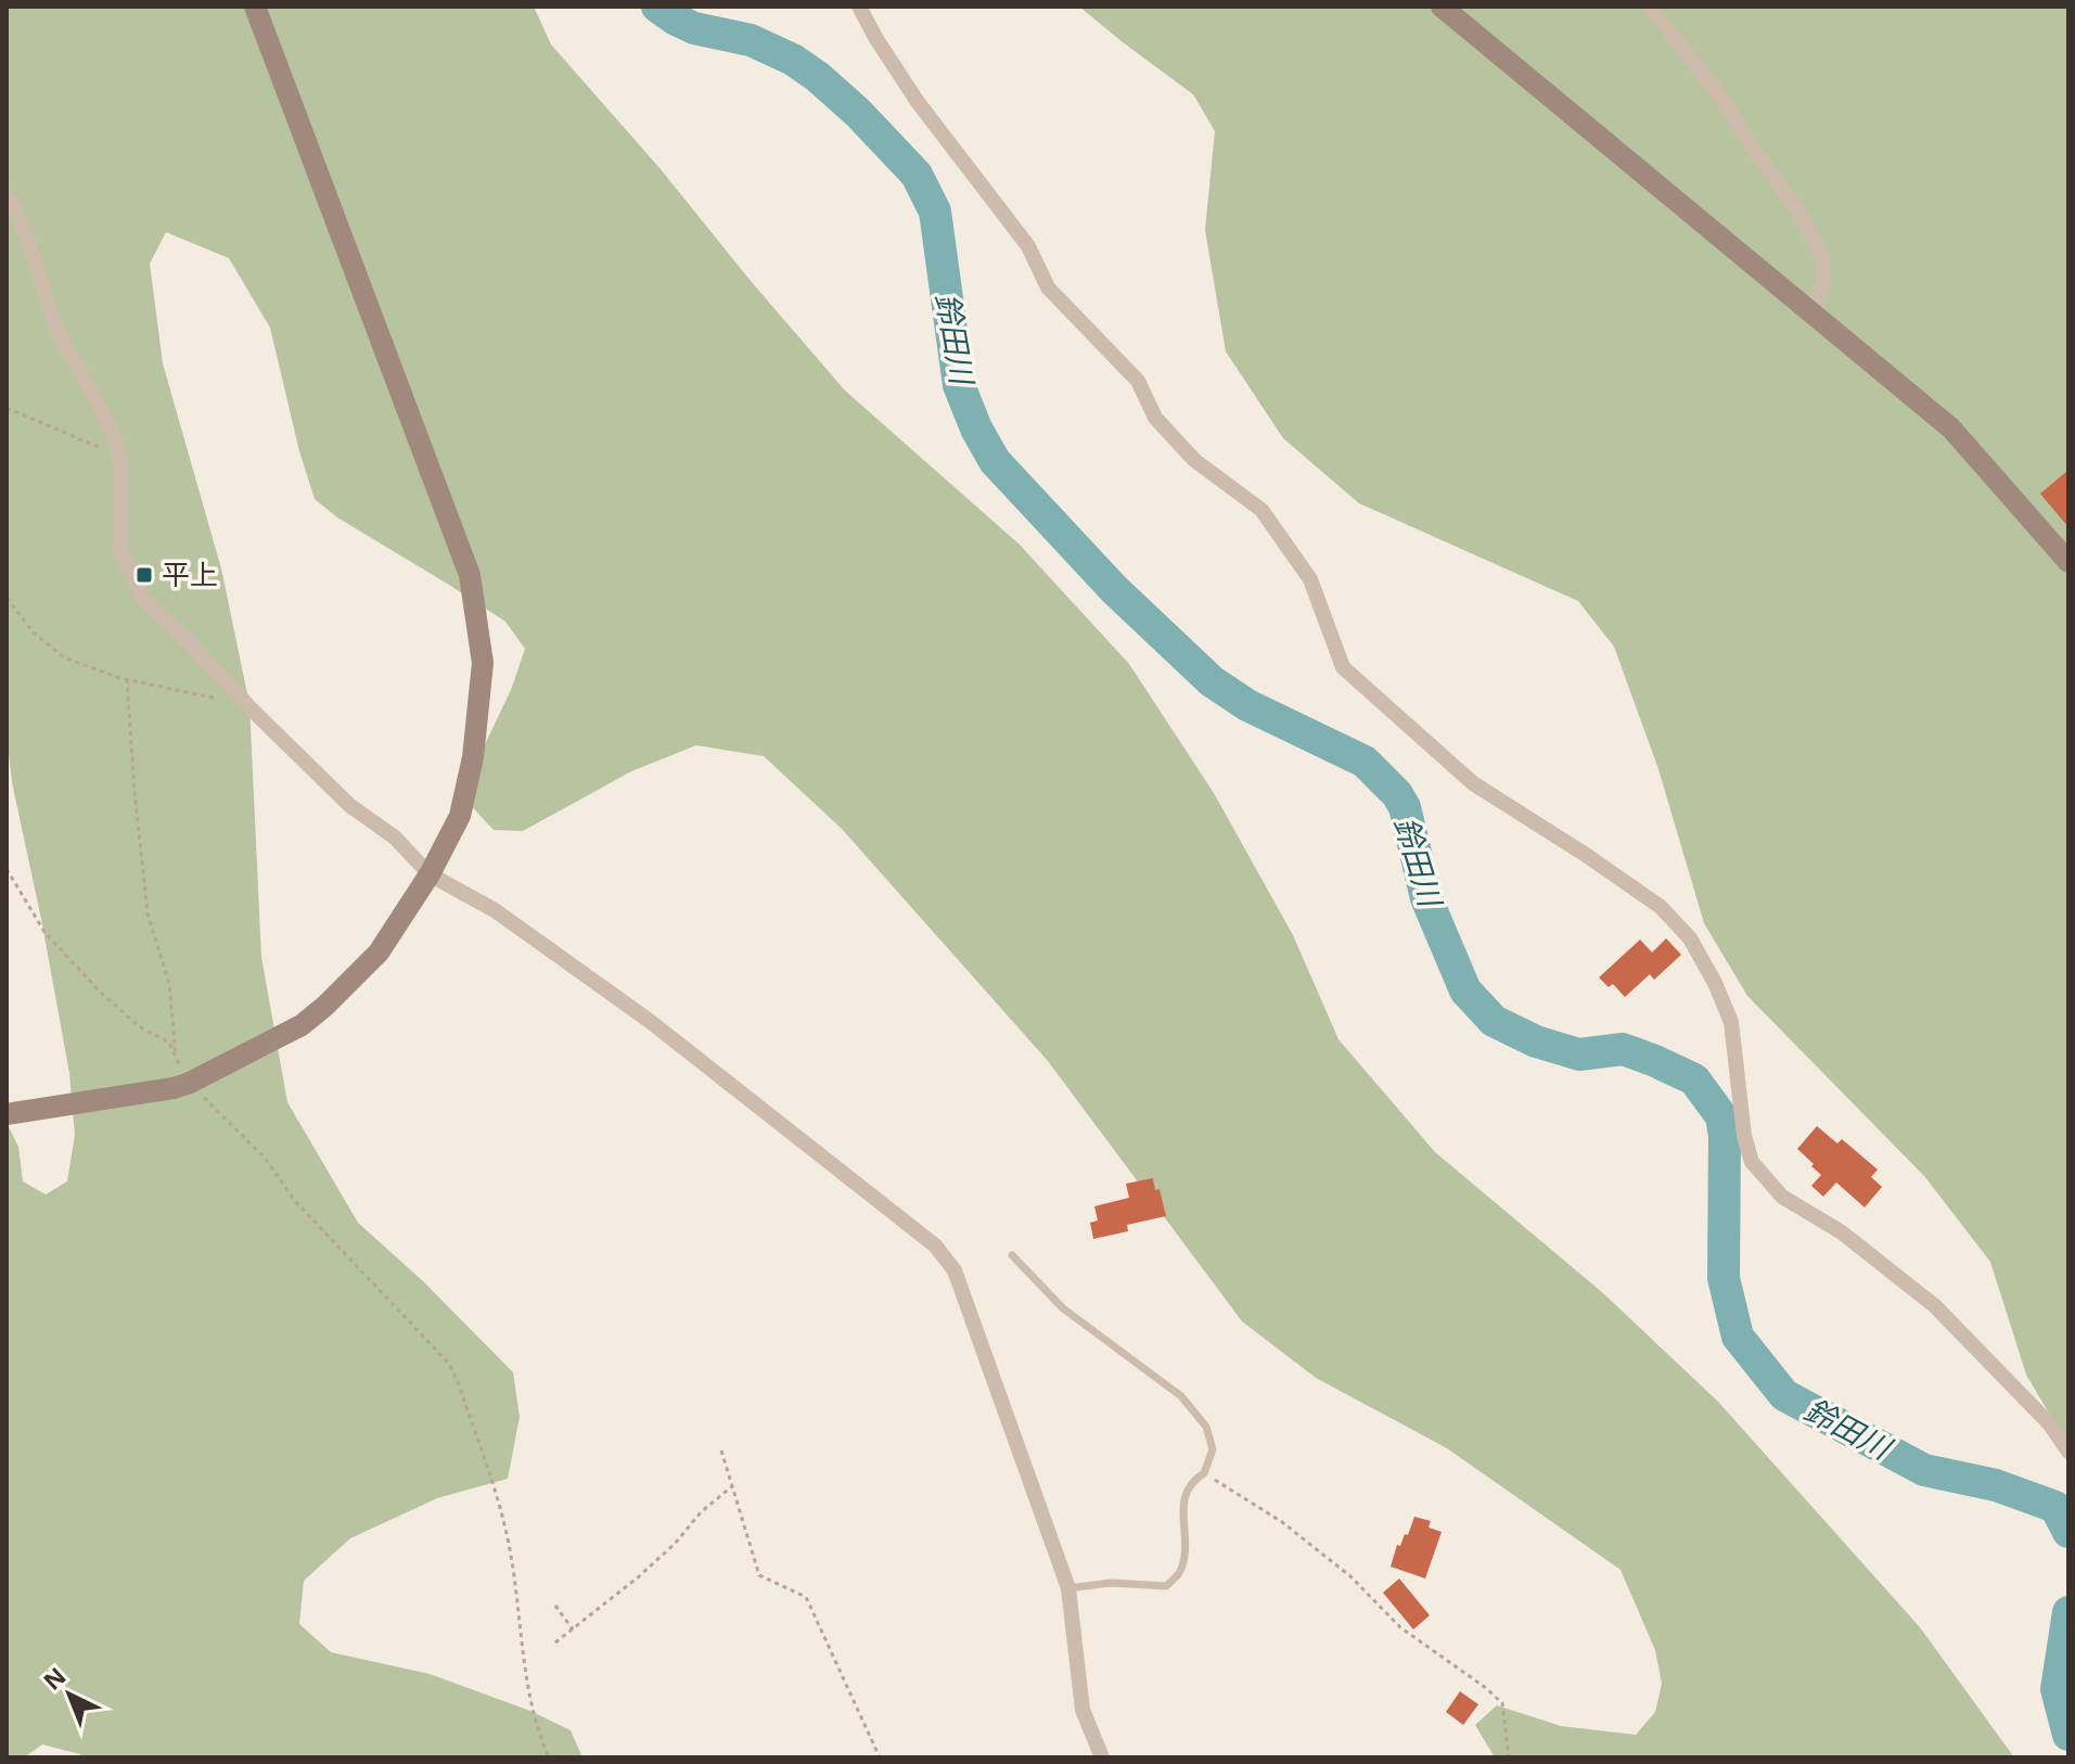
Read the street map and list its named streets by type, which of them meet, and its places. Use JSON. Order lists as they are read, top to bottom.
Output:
{
  "water": ["鈴田川"],
  "places": {
    "transit": ["平上"]
  },
  "north": "top left"
}
